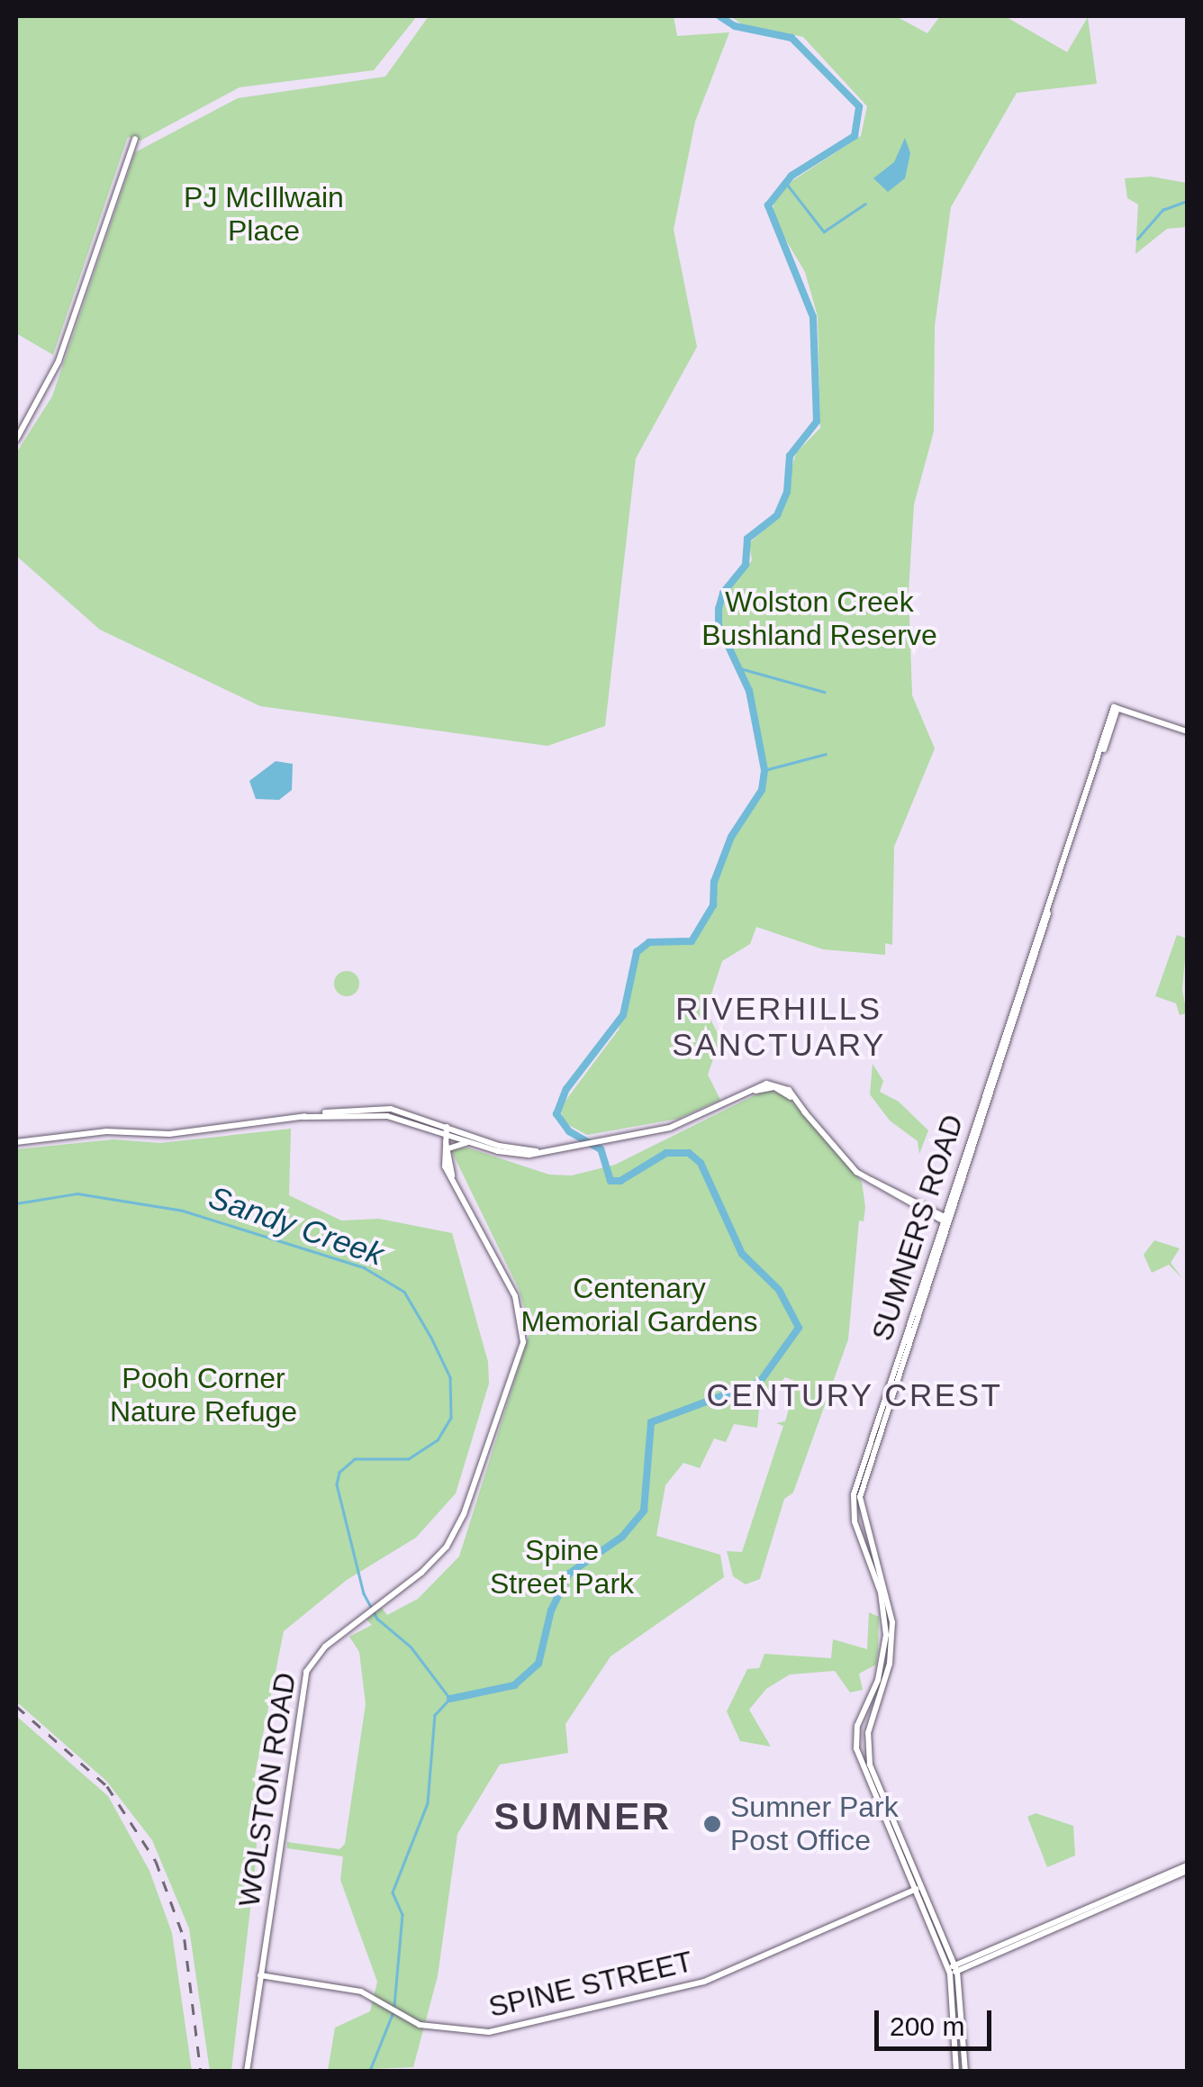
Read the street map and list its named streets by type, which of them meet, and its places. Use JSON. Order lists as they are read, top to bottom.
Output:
{
  "streets": {
    "main road": ["SUMNERS ROAD", "WOLSTON ROAD", "SPINE STREET"]
  },
  "crossings": [
    ["SUMNERS ROAD", "SPINE STREET"],
    ["WOLSTON ROAD", "SPINE STREET"]
  ],
  "districts": ["RIVERHILLS SANCTUARY", "CENTURY CREST", "SUMNER"],
  "water": ["Sandy Creek"],
  "parks": [
    "PJ McIllwain Place",
    "Wolston Creek Bushland Reserve",
    "Centenary Memorial Gardens",
    "Pooh Corner Nature Refuge",
    "Spine Street Park"
  ],
  "places": ["Sumner Park Post Office"],
  "scale_bar": "200 m"
}
